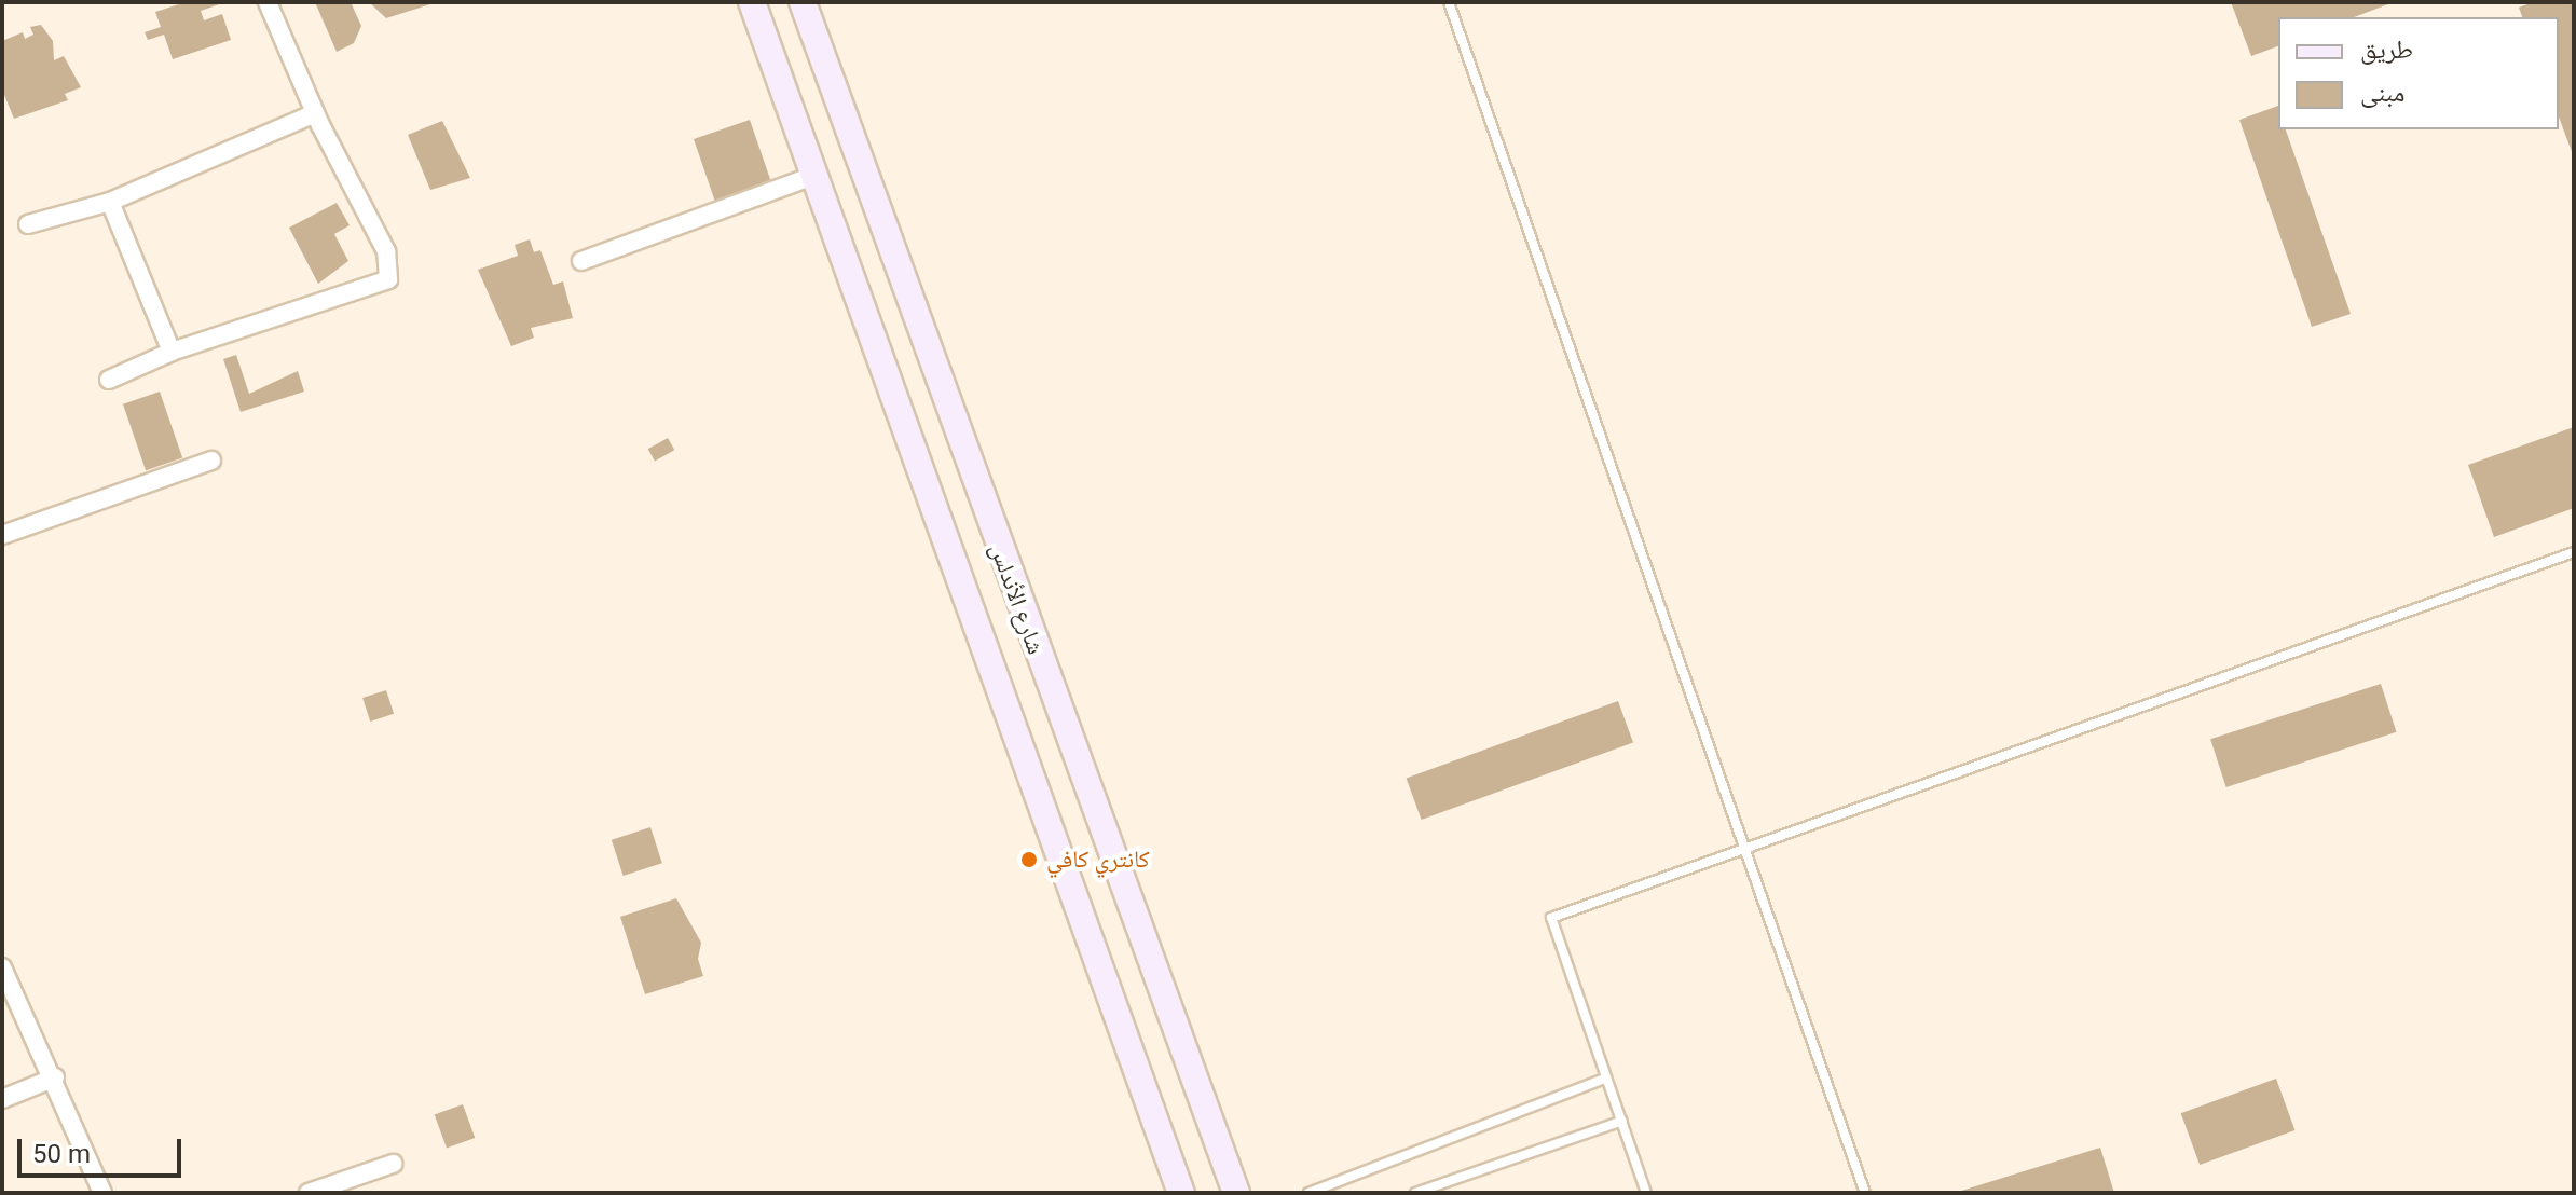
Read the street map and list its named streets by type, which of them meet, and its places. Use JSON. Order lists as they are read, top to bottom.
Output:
{
  "streets": {
    "main road": ["شارع الأندلس"]
  },
  "places": ["كانتري كافي"],
  "legend": ["طريق", "مبنى"],
  "scale_bar": "50 m"
}
